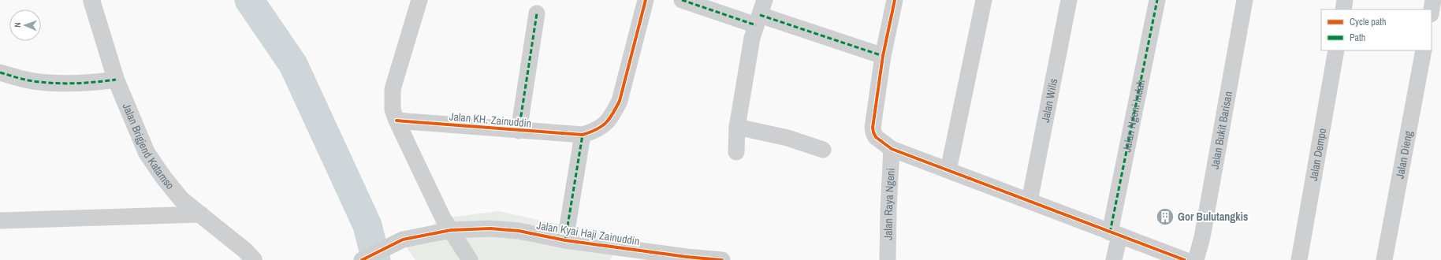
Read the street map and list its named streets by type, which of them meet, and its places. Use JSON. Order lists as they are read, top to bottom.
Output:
{
  "streets": {
    "street": [
      "Jalan Wilis",
      "Jalan Ngeni Indah",
      "Jalan KH. Zainuddin",
      "Jalan Bukit Barisan",
      "Jalan Brigjend Katamso",
      "Jalan Dempo",
      "Jalan Dieng",
      "Jalan Raya Ngeni",
      "Jalan Kyai Haji Zainuddin"
    ]
  },
  "places": {
    "building": ["Gor Bulutangkis"]
  },
  "legend": ["Cycle path", "Path"],
  "north": "left"
}
